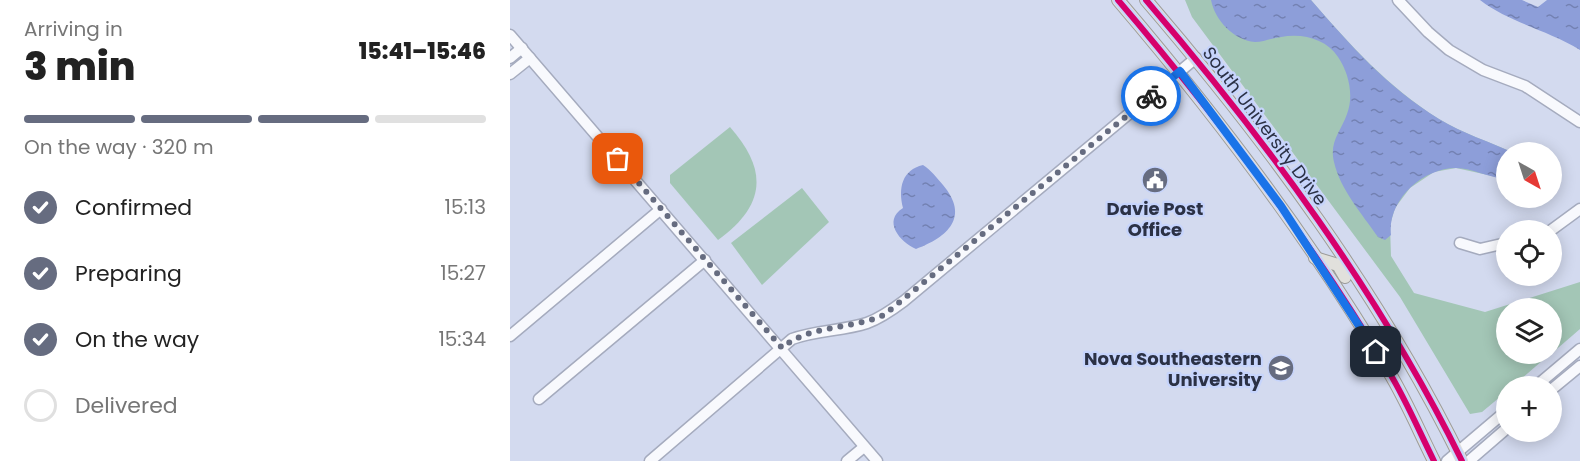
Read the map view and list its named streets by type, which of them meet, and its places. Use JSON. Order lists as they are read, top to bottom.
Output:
{
  "streets": {
    "main road": ["South University Drive"]
  },
  "places": {
    "public building": ["Davie Post Office"],
    "school or university": ["Nova Southeastern University"]
  },
  "north": "bottom right",
  "page": {
    "heading": ["3 min", "Arriving in", "15:41–15:46"],
    "bar": "On the way · 320 m",
    "map_buttons": "+",
    "list": [
      ["Confirmed", "15:13"],
      ["Preparing", "15:27"],
      ["On the way", "15:34"],
      "Delivered"
    ]
  }
}
